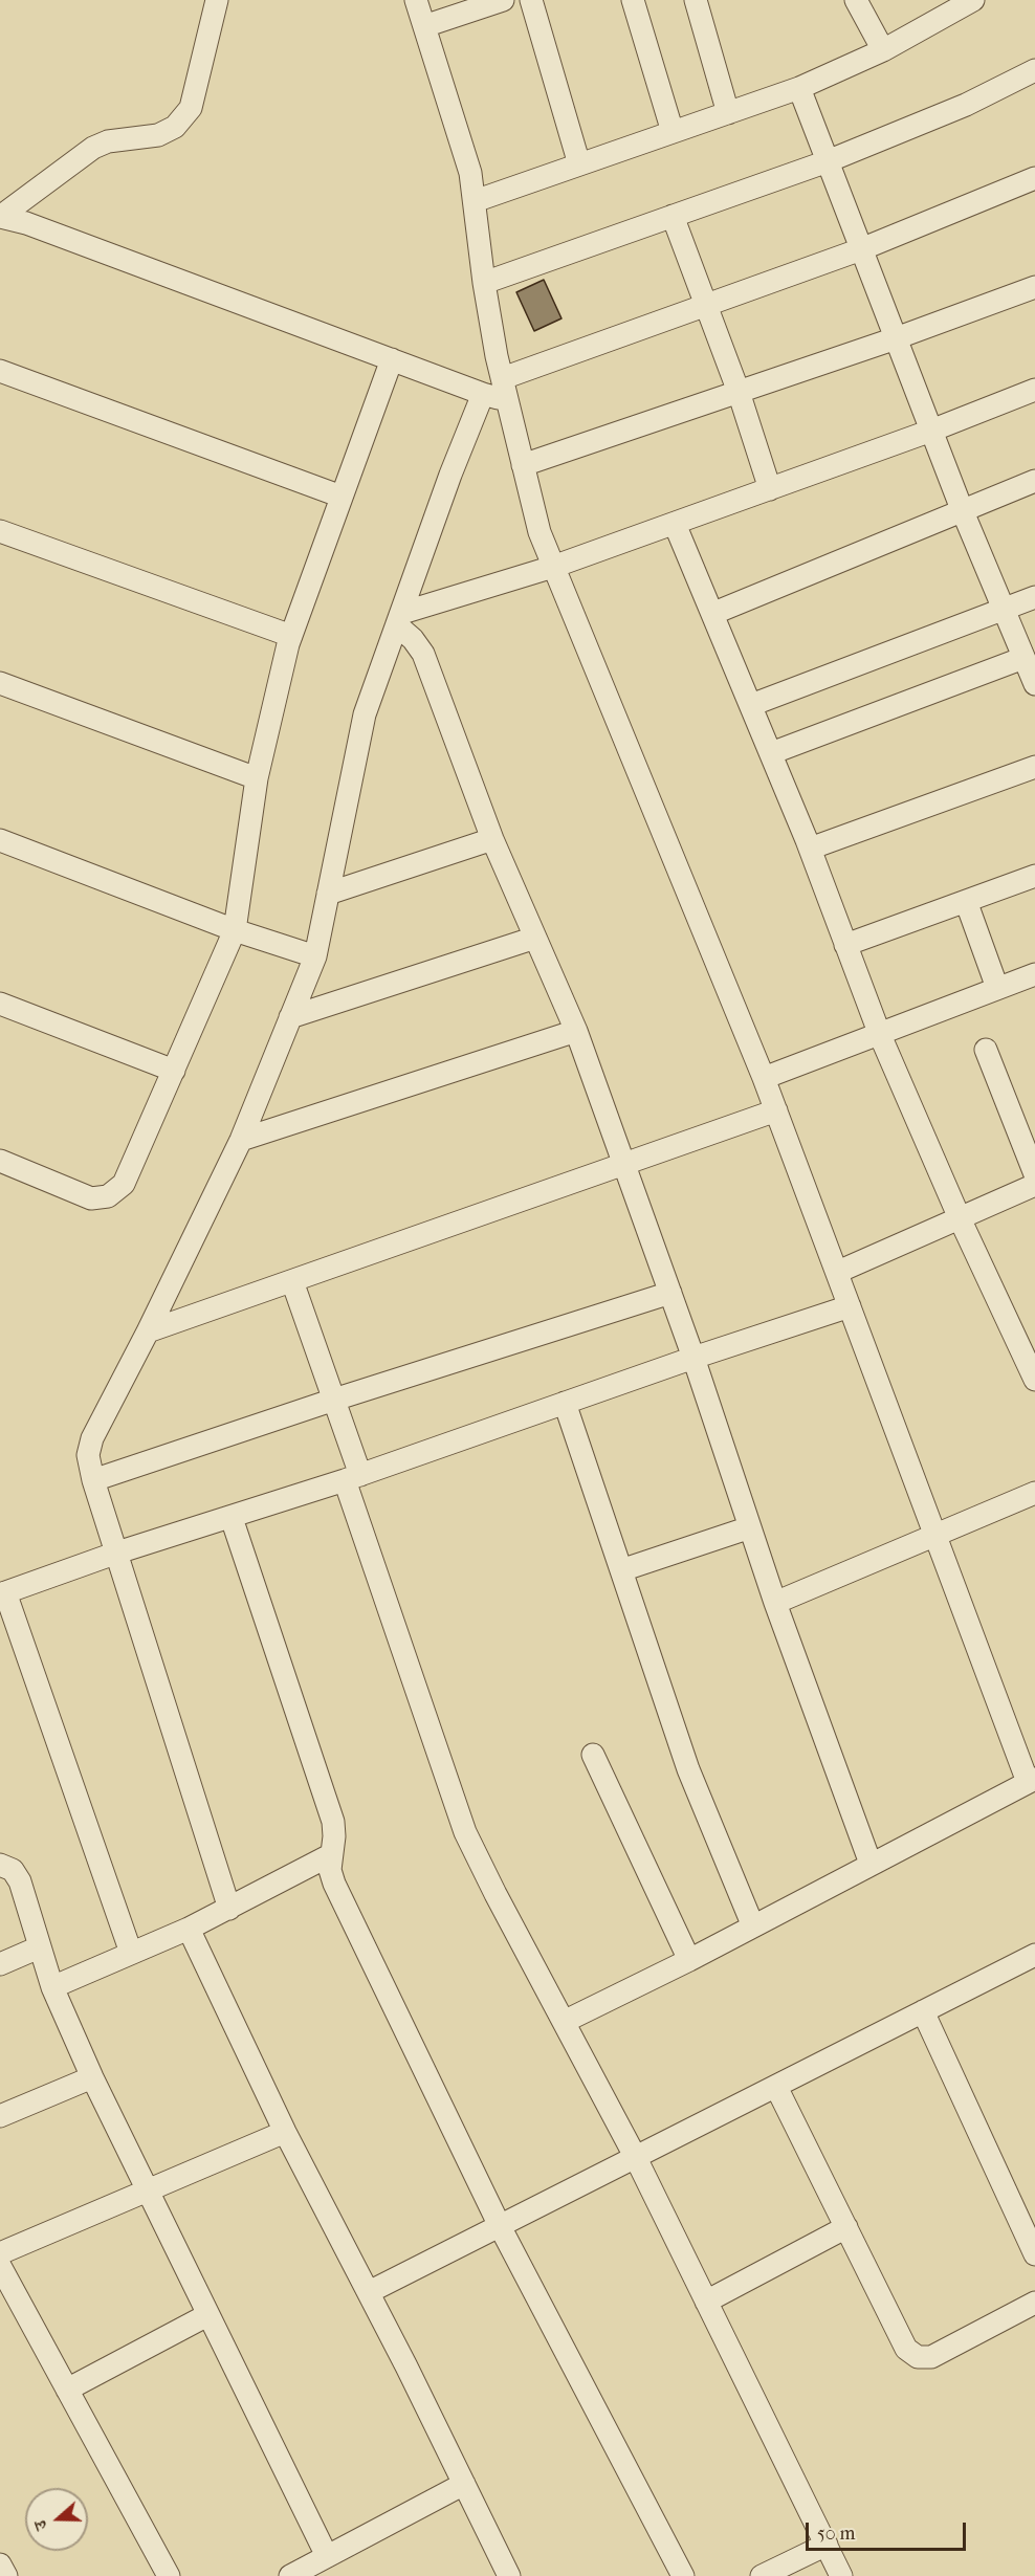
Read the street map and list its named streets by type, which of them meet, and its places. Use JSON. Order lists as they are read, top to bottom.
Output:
{
  "scale_bar": "50 m",
  "north": "left"
}
